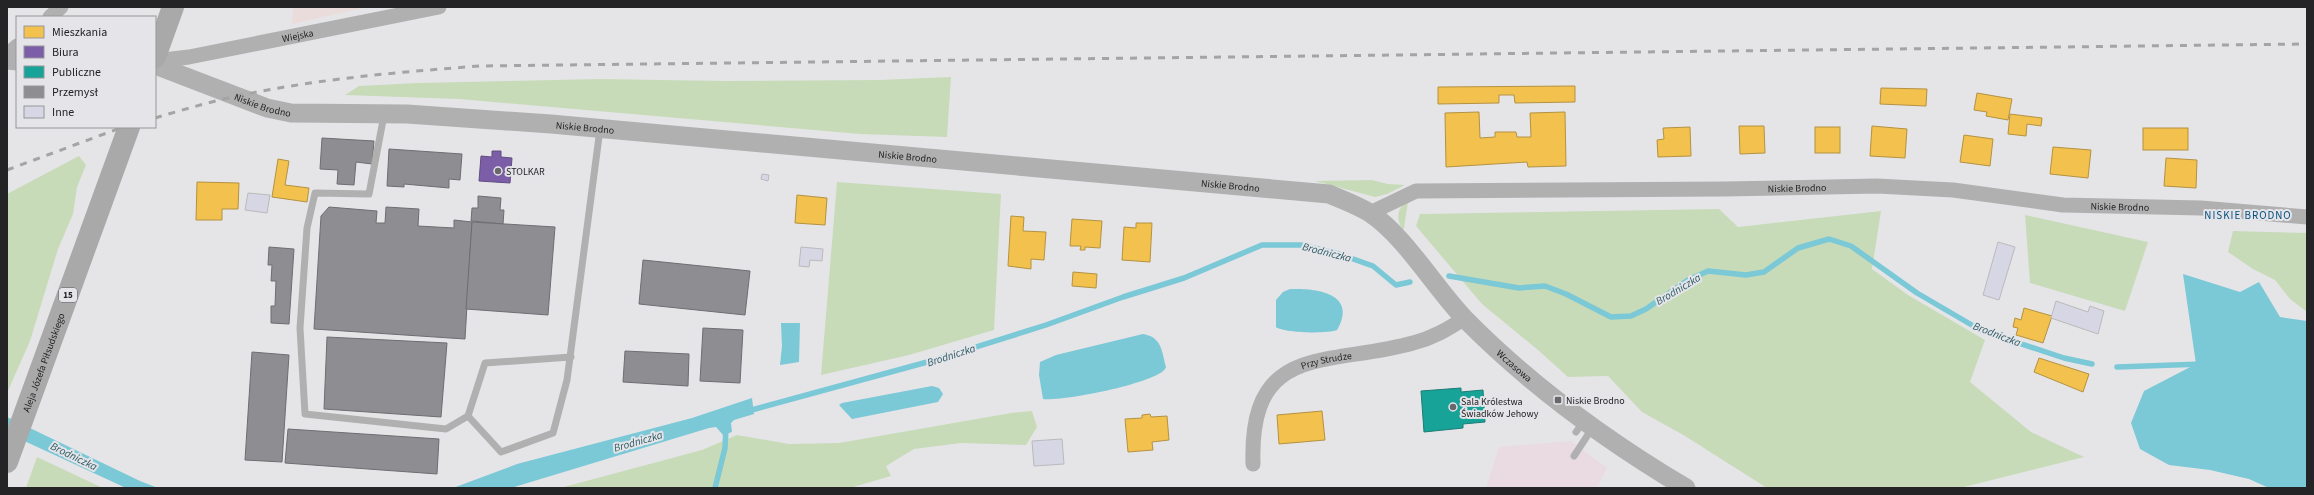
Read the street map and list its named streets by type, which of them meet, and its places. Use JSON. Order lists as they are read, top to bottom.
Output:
{
  "streets": {
    "main road": ["15", "Aleja Józefa Piłsudskiego"],
    "street": [
      "Wiejska",
      "Niskie Brodno",
      "Przy Strudze",
      "Wczasowa"
    ]
  },
  "crossings": [
    ["Niskie Brodno", "Wczasowa"],
    ["Przy Strudze", "Wczasowa"]
  ],
  "districts": ["NISKIE BRODNO"],
  "water": ["Brodniczka"],
  "places": {
    "other": ["STOLKAR", "Sala Królestwa Świadków Jehowy"],
    "transit": ["Niskie Brodno"]
  },
  "legend": [
    "Mieszkania",
    "Biura",
    "Publiczne",
    "Przemysł",
    "Inne"
  ]
}
